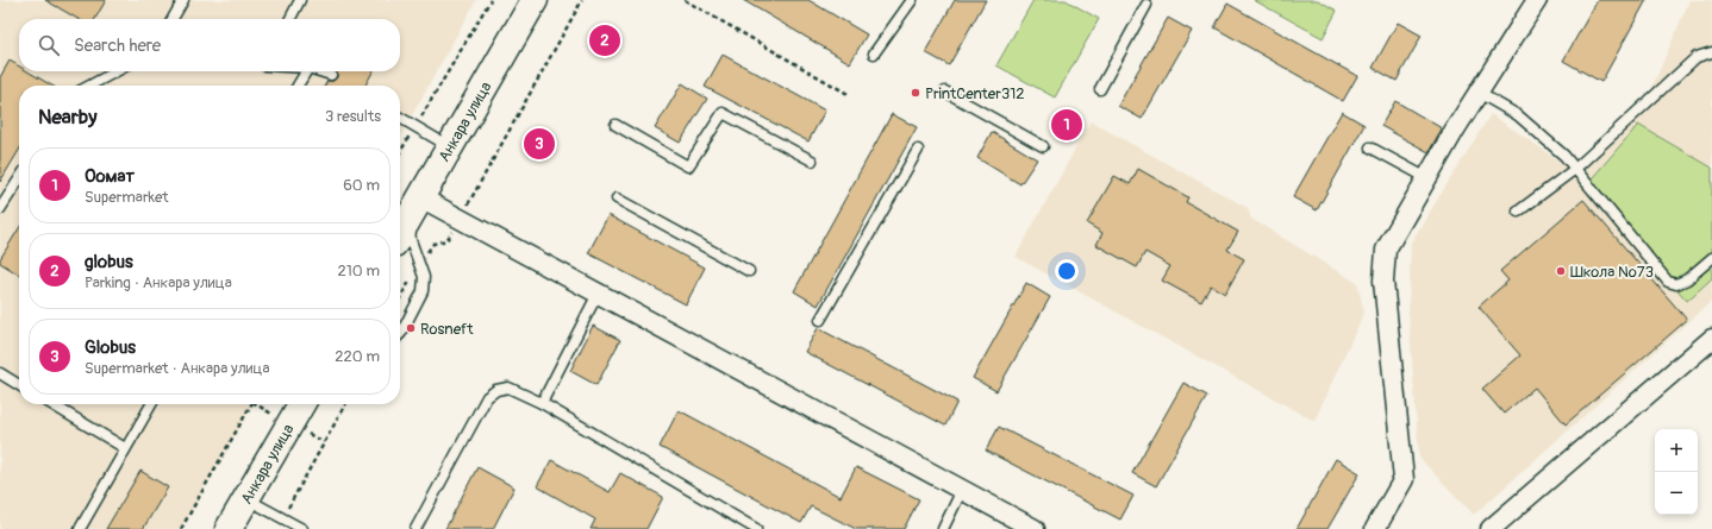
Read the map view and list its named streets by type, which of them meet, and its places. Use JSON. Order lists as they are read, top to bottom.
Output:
{
  "streets": {
    "main road": ["Анкара улица"]
  },
  "places": ["PrintCenter312", "Школа №73", "Rosneft"],
  "page": {
    "search": "Search here",
    "pins": ["2", "1", "3"],
    "heading": ["Nearby", "3 results"],
    "list": [
      {
        "mark": "1",
        "name": "Оомат",
        "note": "Supermarket",
        "value": "60 m"
      },
      {
        "mark": "2",
        "name": "globus",
        "note": "Parking · Анкара улица",
        "value": "210 m"
      },
      {
        "mark": "3",
        "name": "Globus",
        "note": "Supermarket · Анкара улица",
        "value": "220 m"
      }
    ],
    "map_buttons": ["+", "−"]
  }
}
